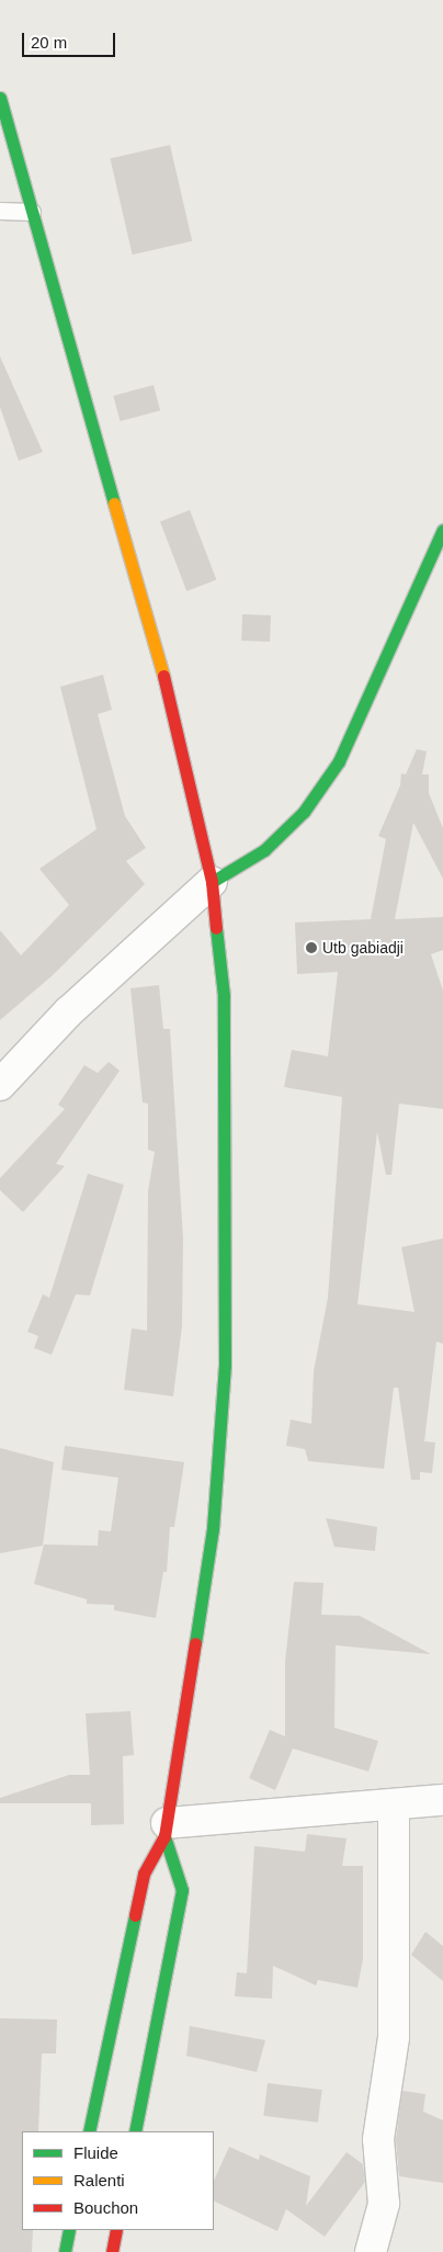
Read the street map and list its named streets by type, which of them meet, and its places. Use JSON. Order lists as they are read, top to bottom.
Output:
{
  "places": ["Utb gabiadji"],
  "legend": ["Fluide", "Ralenti", "Bouchon"],
  "scale_bar": "20 m"
}
